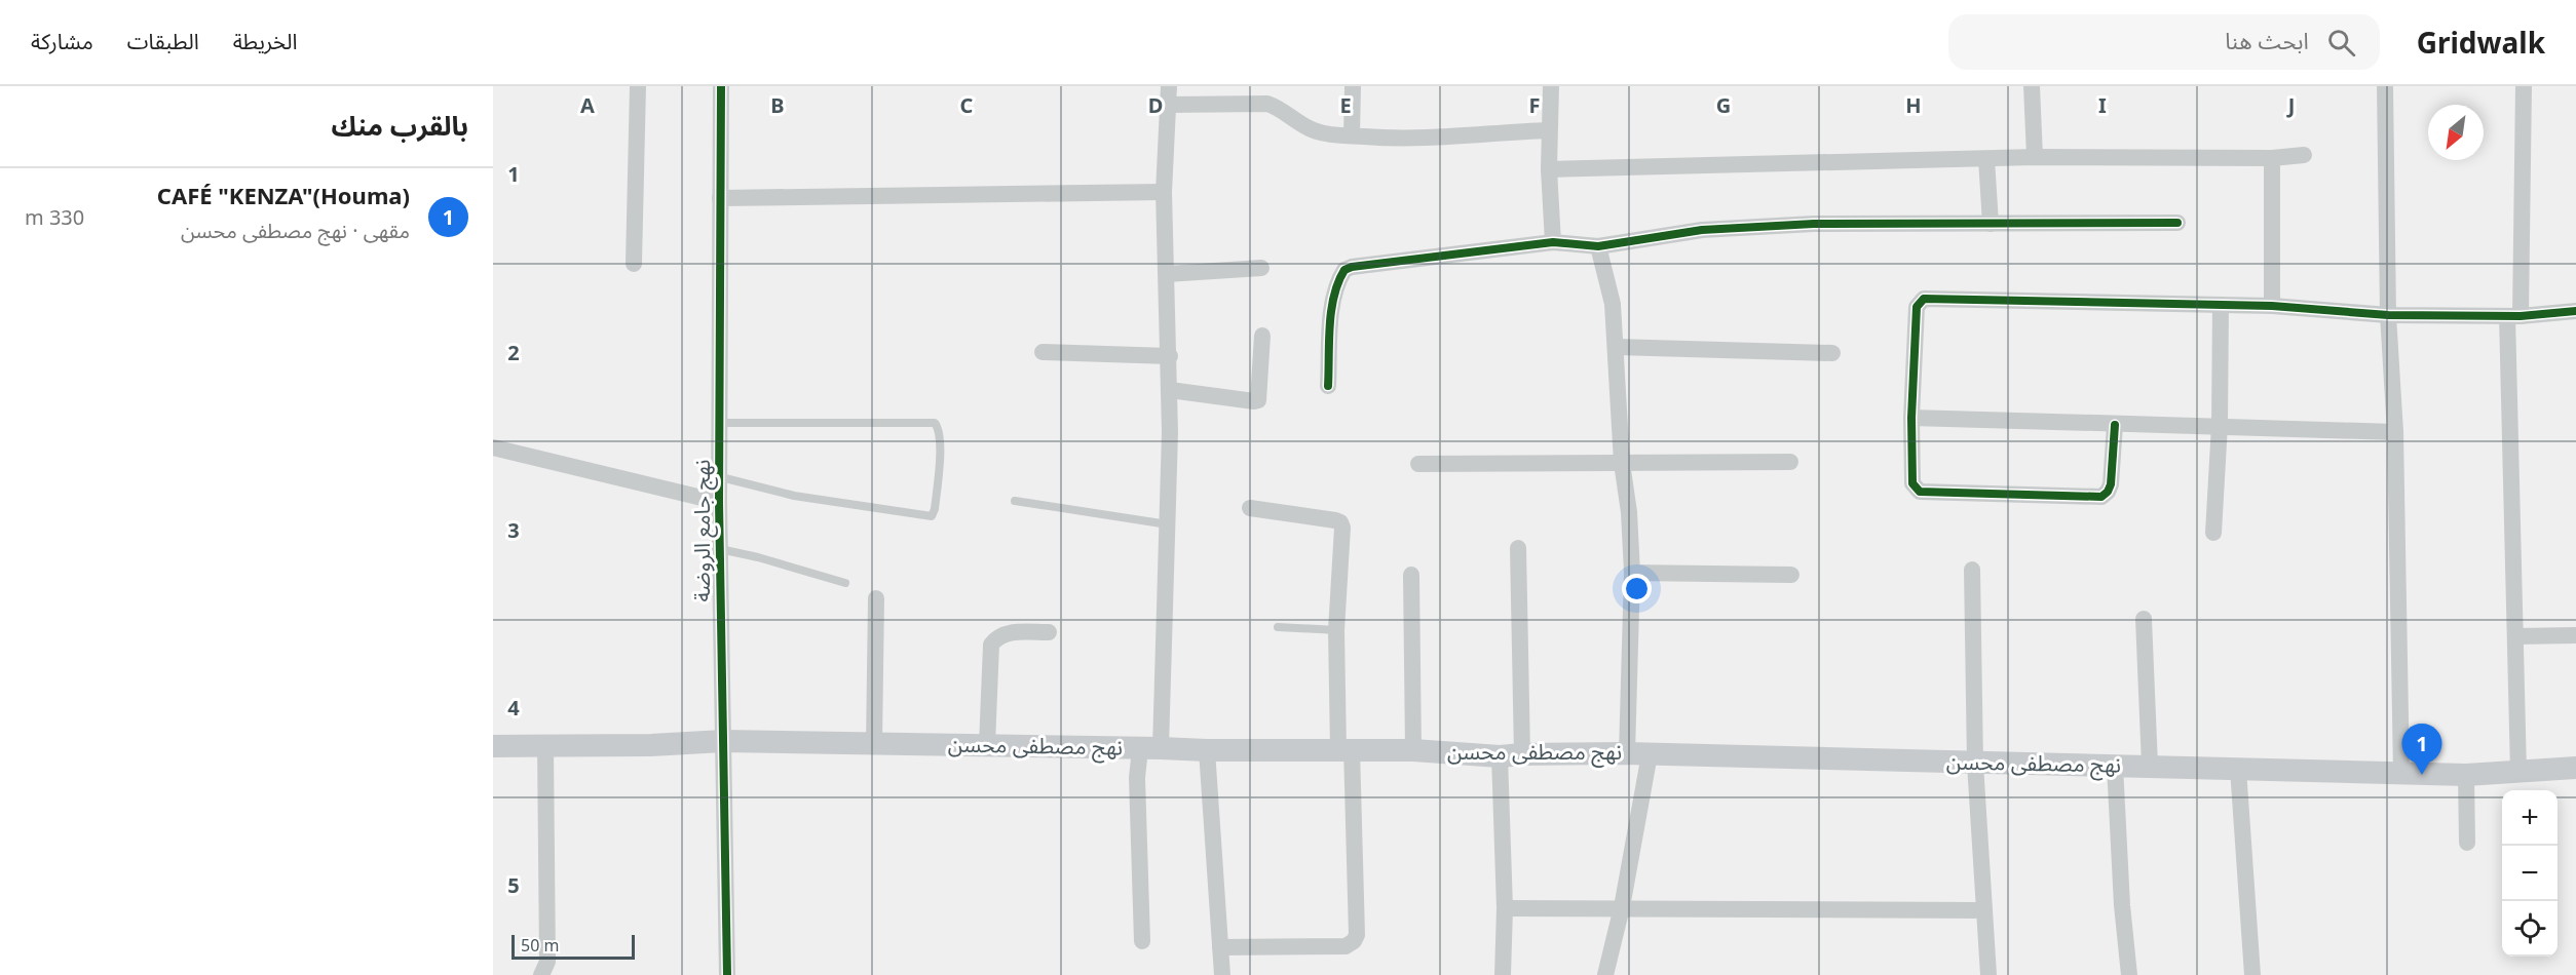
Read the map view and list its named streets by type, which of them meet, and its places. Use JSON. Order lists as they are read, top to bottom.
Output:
{
  "streets": {
    "main road": ["نهج مصطفى محسن"],
    "street": ["نهج جامع الروضة"]
  },
  "crossings": [
    ["نهج جامع الروضة", "نهج مصطفى محسن"]
  ],
  "scale_bar": "50 m",
  "north": "bottom left",
  "page": {
    "header": "Gridwalk",
    "search": "ابحث هنا",
    "nav": ["الخريطة", "الطبقات", "مشاركة"],
    "heading": "بالقرب منك",
    "list": [
      {
        "mark": "1",
        "name": "CAFÉ \"KENZA\"(Houma)",
        "note": "مقهى · نهج مصطفى محسن",
        "value": "330 m"
      }
    ],
    "pins": "1",
    "map_buttons": ["+", "−"],
    "scale": "50 m"
  },
  "grid": {
    "columns": [
      "A",
      "B",
      "C",
      "D",
      "E",
      "F",
      "G",
      "H",
      "I",
      "J"
    ],
    "rows": [
      "1",
      "2",
      "3",
      "4",
      "5"
    ]
  }
}
